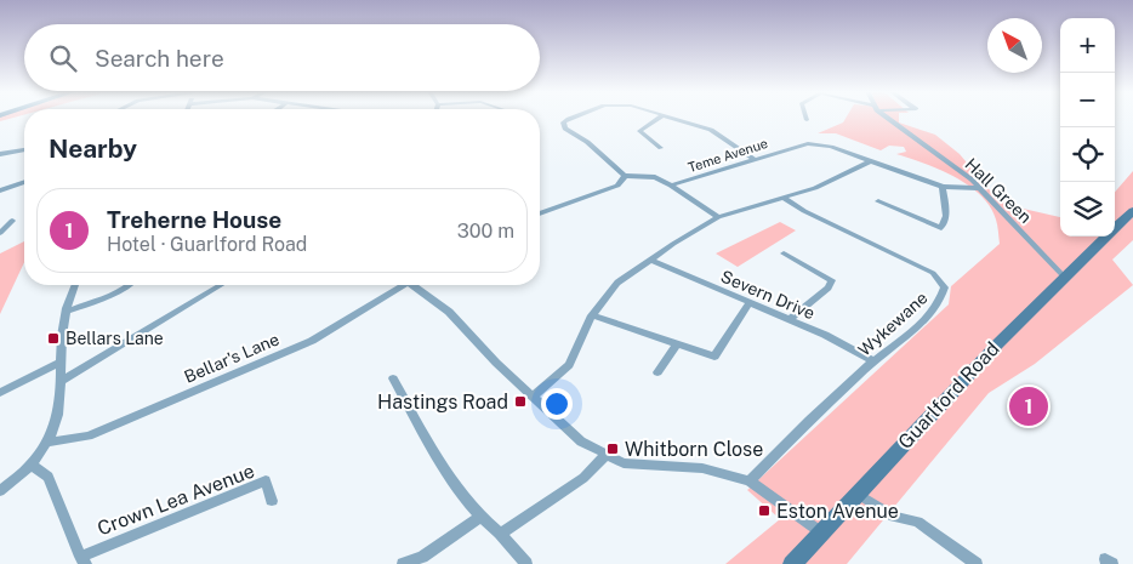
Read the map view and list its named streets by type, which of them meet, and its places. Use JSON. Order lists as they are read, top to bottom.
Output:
{
  "streets": {
    "main road": ["Guarlford Road"],
    "street": [
      "Teme Avenue",
      "Hall Green",
      "Severn Drive",
      "Wykewane",
      "Bellar's Lane",
      "Crown Lea Avenue"
    ]
  },
  "crossings": [
    ["Teme Avenue", "Hall Green"],
    ["Hall Green", "Guarlford Road"],
    ["Severn Drive", "Wykewane"]
  ],
  "places": {
    "transit": [
      "Bellars Lane",
      "Hastings Road",
      "Whitborn Close",
      "Eston Avenue"
    ]
  },
  "north": "top left",
  "page": {
    "map_buttons": ["+", "−"],
    "search": "Search here",
    "heading": "Nearby",
    "list": [
      {
        "mark": "1",
        "name": "Treherne House",
        "note": "Hotel · Guarlford Road",
        "value": "300 m"
      }
    ],
    "pins": "1"
  }
}
